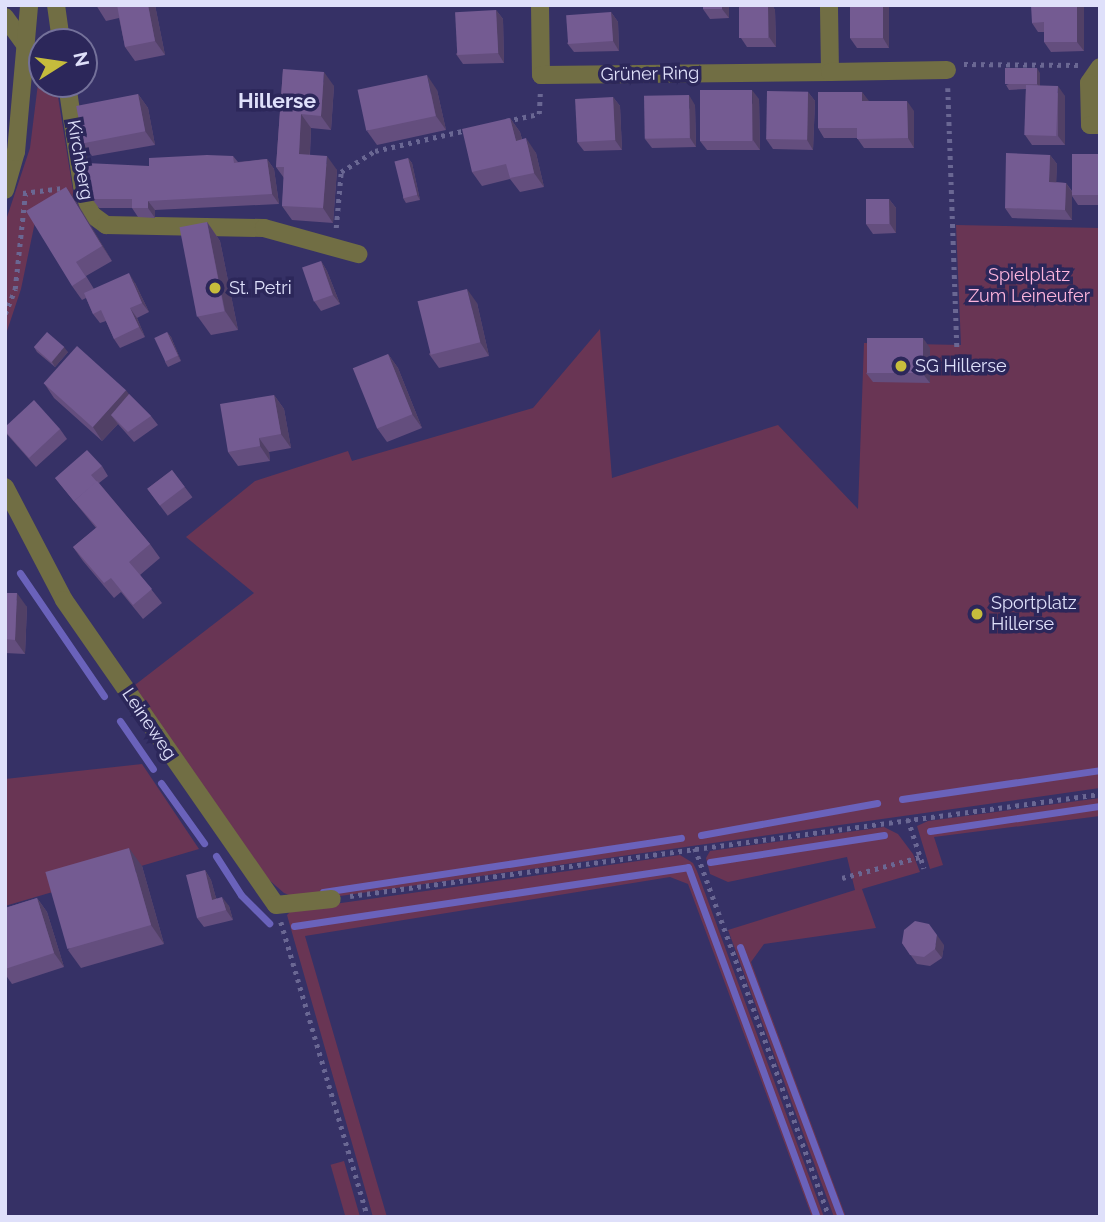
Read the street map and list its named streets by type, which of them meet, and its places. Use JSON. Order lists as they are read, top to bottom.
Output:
{
  "streets": {
    "street": ["Grüner Ring", "Kirchberg", "Leineweg"]
  },
  "districts": ["Hillerse"],
  "parks": ["Spielplatz Zum Leineufer"],
  "places": ["St. Petri", "SG Hillerse", "Sportplatz Hillerse"],
  "north": "right"
}
